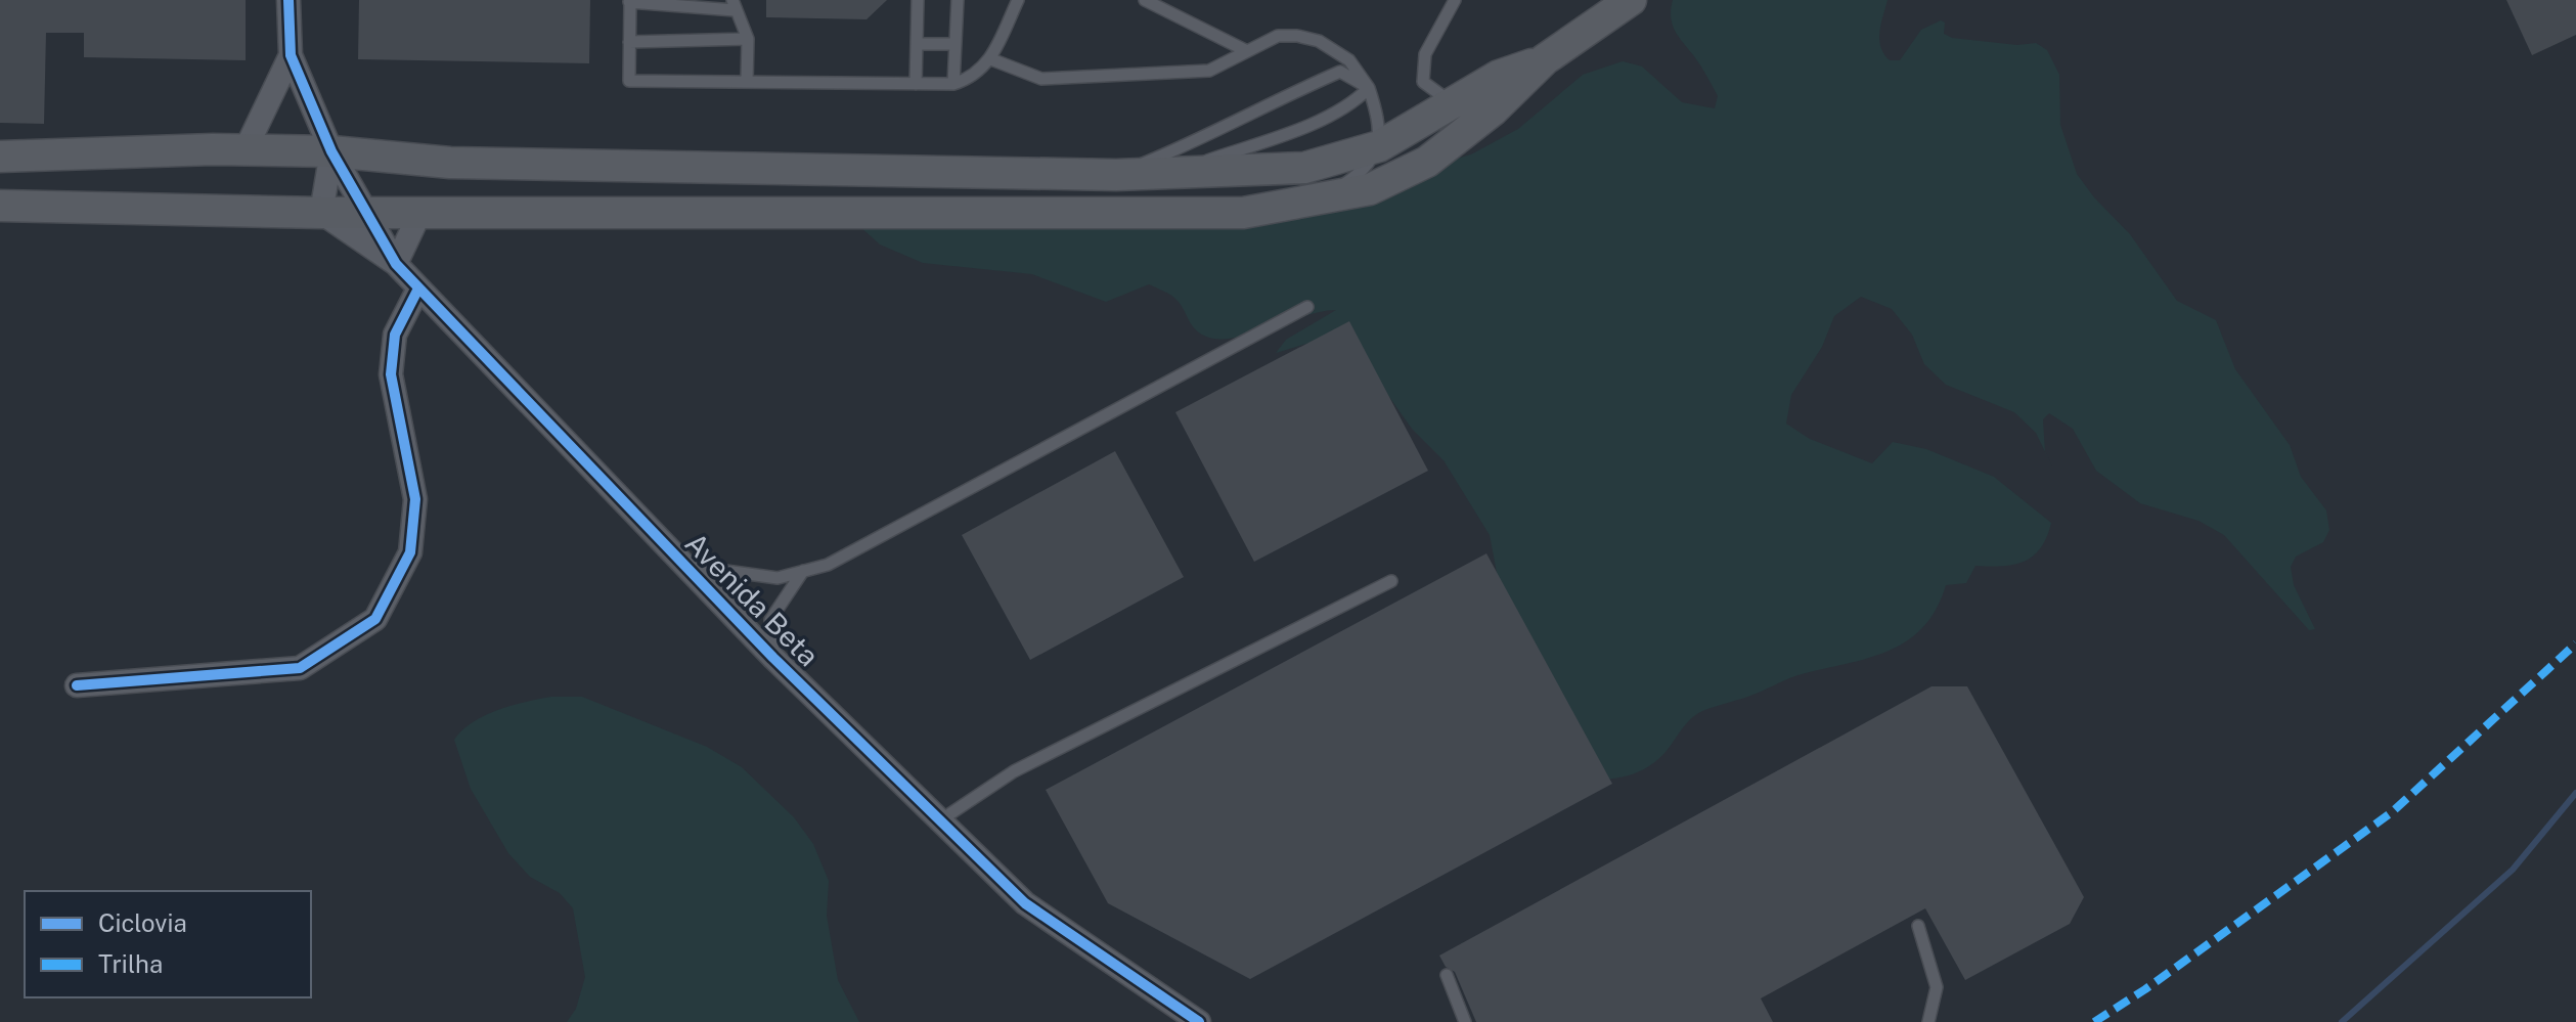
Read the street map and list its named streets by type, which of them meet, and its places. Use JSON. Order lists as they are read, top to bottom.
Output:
{
  "streets": {
    "street": ["Avenida Beta"]
  },
  "legend": ["Ciclovia", "Trilha"]
}
